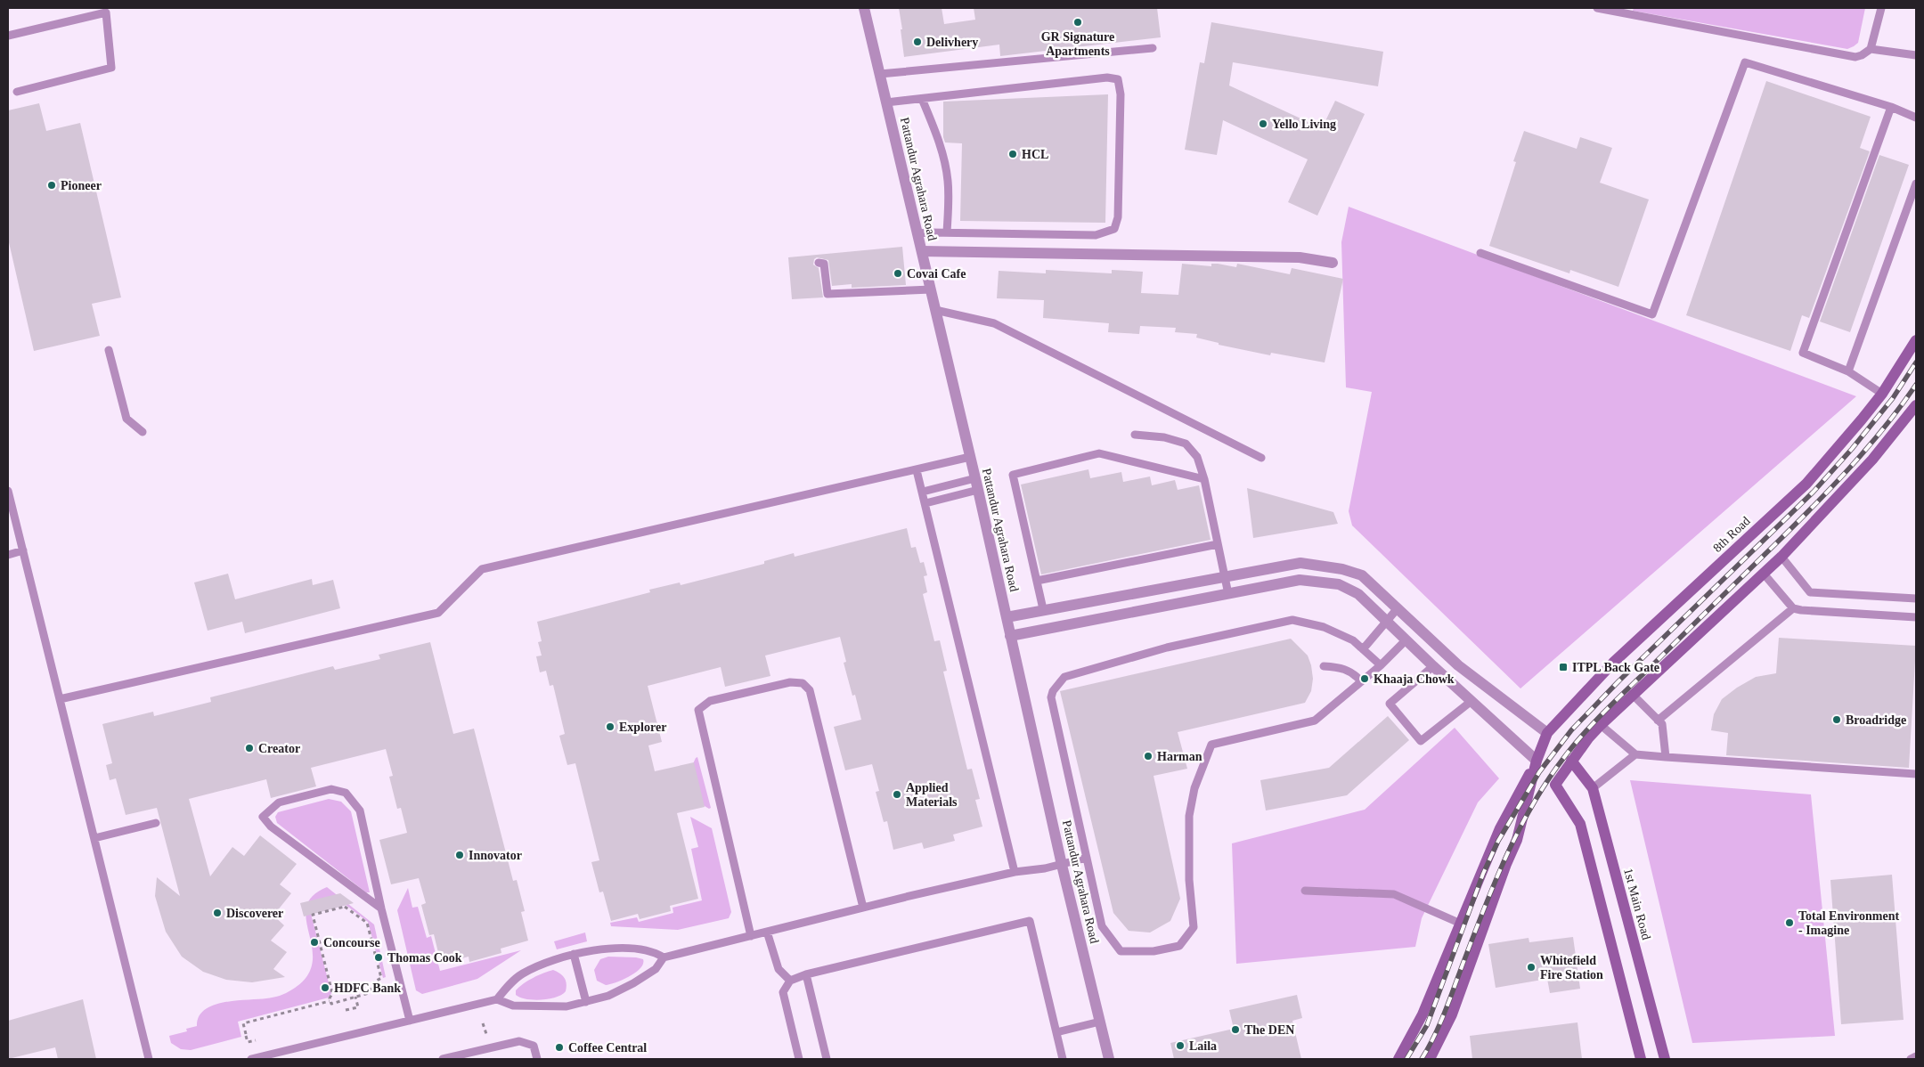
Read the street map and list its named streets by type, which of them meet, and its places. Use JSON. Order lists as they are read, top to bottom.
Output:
{
  "streets": {
    "main road": ["8th Road", "1st Main Road"],
    "street": ["Pattandur Agrahara Road"]
  },
  "places": {
    "other": [
      "GR Signature Apartments",
      "Delivhery",
      "Yello Living",
      "HCL",
      "Pioneer",
      "Covai Cafe",
      "Khaaja Chowk",
      "Broadridge",
      "Explorer",
      "Creator",
      "Harman",
      "Applied Materials",
      "Innovator",
      "Discoverer",
      "Total Environment - Imagine",
      "Concourse",
      "Thomas Cook",
      "Whitefield Fire Station",
      "HDFC Bank",
      "The DEN",
      "Laila",
      "Coffee Central"
    ],
    "transit": ["ITPL Back Gate"]
  }
}
